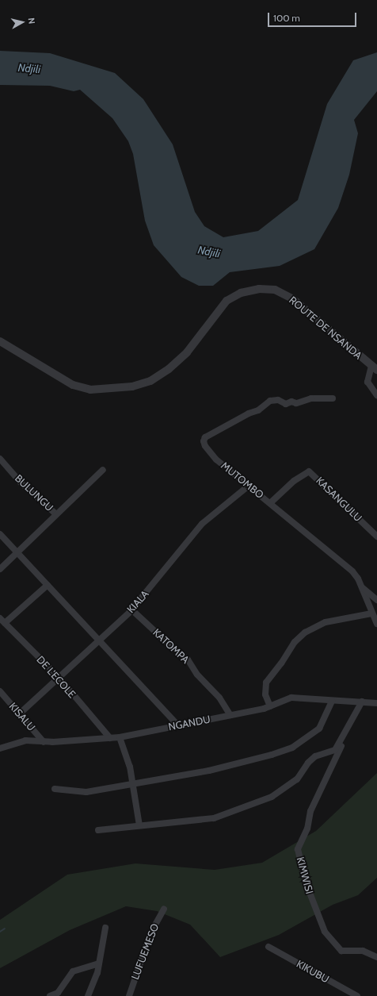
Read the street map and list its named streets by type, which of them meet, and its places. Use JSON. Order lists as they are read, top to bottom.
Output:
{
  "streets": {
    "street": [
      "ROUTE DE NSANDA",
      "MUTOMBO",
      "BULUNGU",
      "KASANGULU",
      "KIALA",
      "KATOMPA",
      "DE L'ECOLE",
      "KISALU",
      "NGANDU",
      "KIMWISI",
      "LUFUEMESO",
      "KIKUBU"
    ]
  },
  "crossings": [
    ["MUTOMBO", "KASANGULU"],
    ["MUTOMBO", "KIALA"],
    ["KIALA", "KATOMPA"],
    ["KIALA", "DE L'ECOLE"],
    ["KIALA", "KISALU"],
    ["KATOMPA", "NGANDU"],
    ["DE L'ECOLE", "NGANDU"],
    ["KISALU", "NGANDU"]
  ],
  "water": ["Ndjili"],
  "scale_bar": "100 m",
  "north": "right"
}
